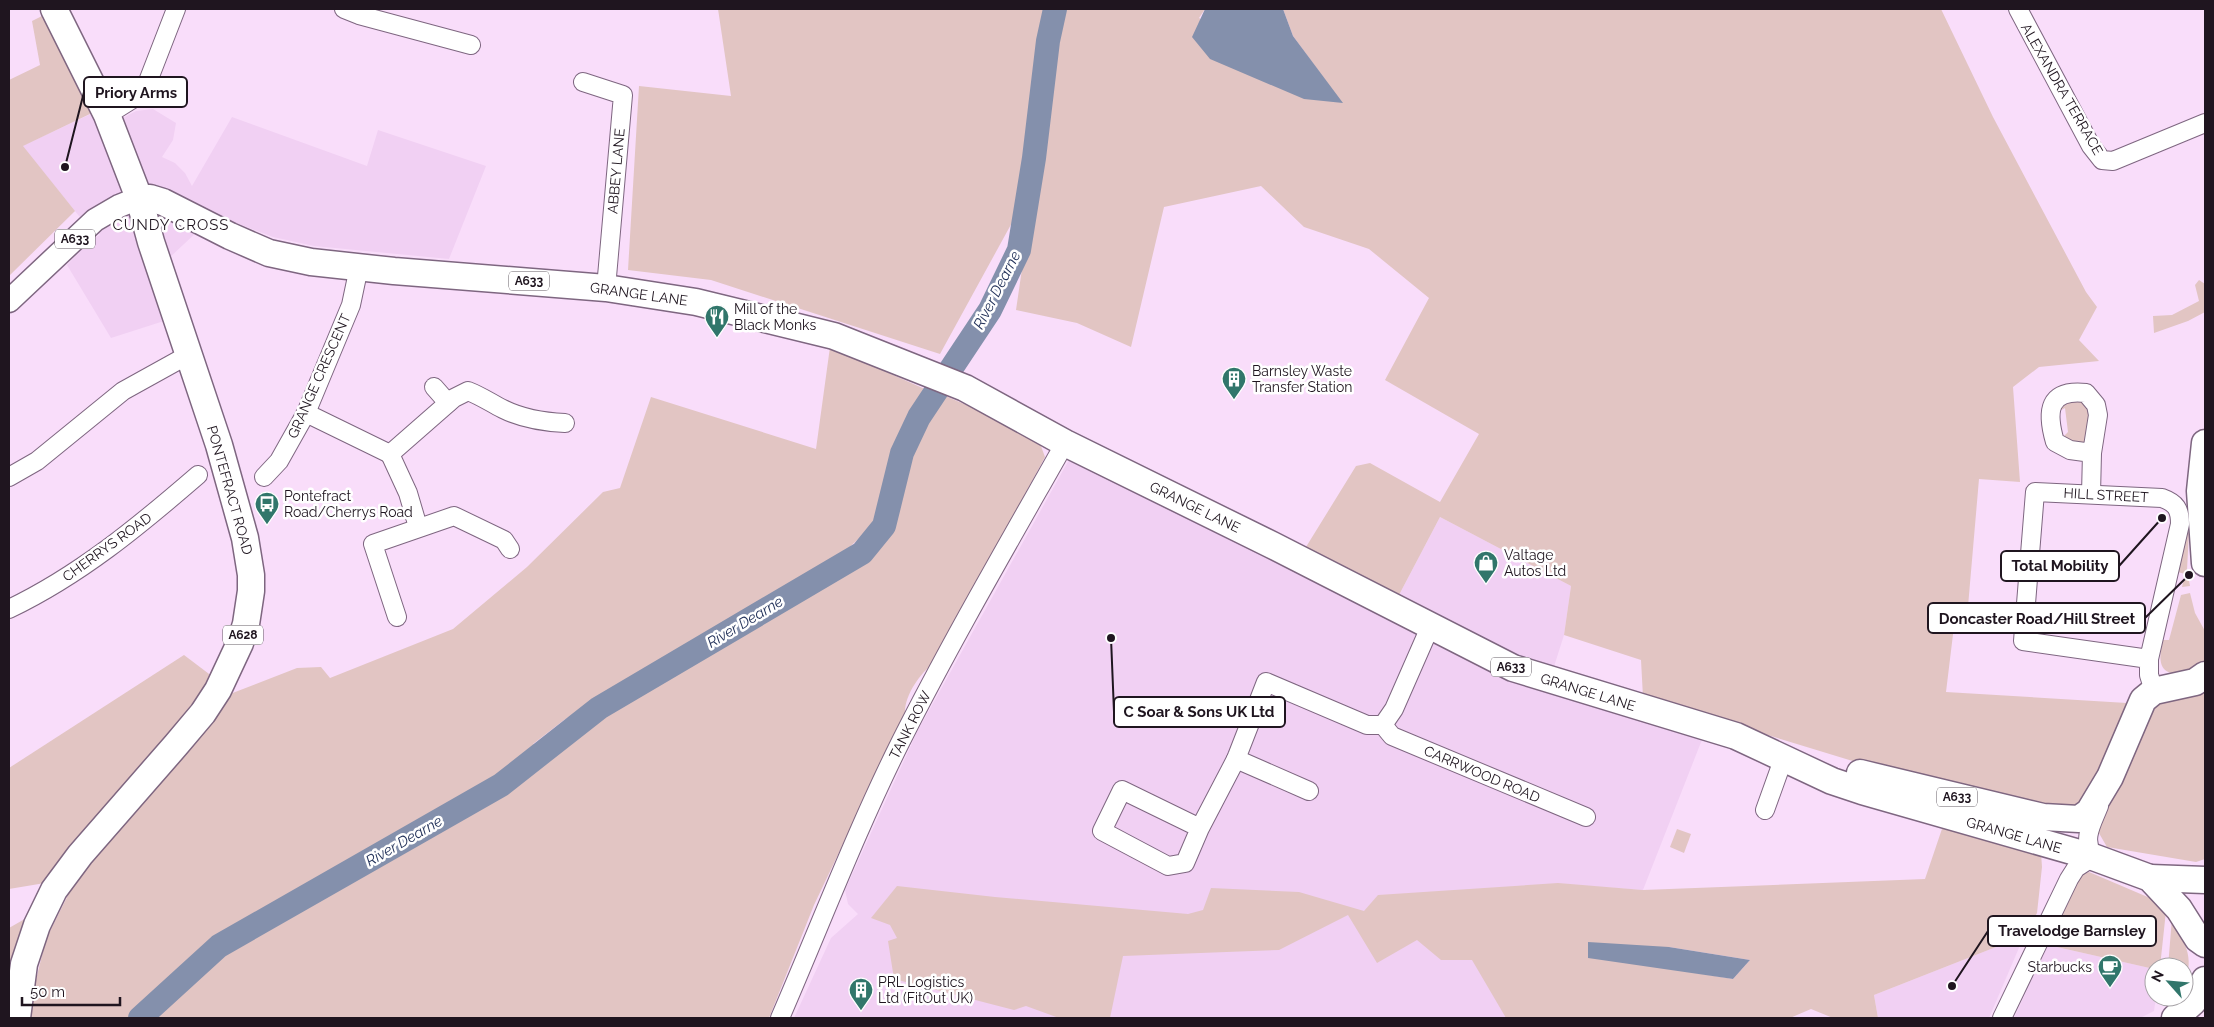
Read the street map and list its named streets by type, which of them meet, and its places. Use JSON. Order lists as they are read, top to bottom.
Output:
{
  "streets": {
    "highway": [
      "A633",
      "GRANGE LANE",
      "PONTEFRACT ROAD",
      "A628"
    ],
    "street": [
      "ALEXANDRA TERRACE",
      "ABBEY LANE",
      "GRANGE CRESCENT",
      "HILL STREET",
      "CHERRYS ROAD",
      "TANK ROW",
      "CARRWOOD ROAD"
    ]
  },
  "crossings": [
    ["ABBEY LANE", "GRANGE LANE"],
    ["A633", "GRANGE LANE"],
    ["A633", "PONTEFRACT ROAD"],
    ["GRANGE LANE", "GRANGE CRESCENT"],
    ["GRANGE LANE", "PONTEFRACT ROAD"],
    ["GRANGE LANE", "TANK ROW"]
  ],
  "districts": ["CUNDY CROSS"],
  "water": ["River Dearne"],
  "places": {
    "other": [
      "Priory Arms",
      "Total Mobility",
      "Doncaster Road/Hill Street",
      "C Soar & Sons UK Ltd",
      "Travelodge Barnsley"
    ],
    "restaurant": ["Mill of the Black Monks"],
    "building": ["Barnsley Waste Transfer Station", "PRL Logistics Ltd (FitOut UK)"],
    "bus stop": ["Pontefract Road/Cherrys Road"],
    "shop": ["Valtage Autos Ltd"],
    "cafe": ["Starbucks"]
  },
  "scale_bar": "50 m",
  "north": "top left"
}
